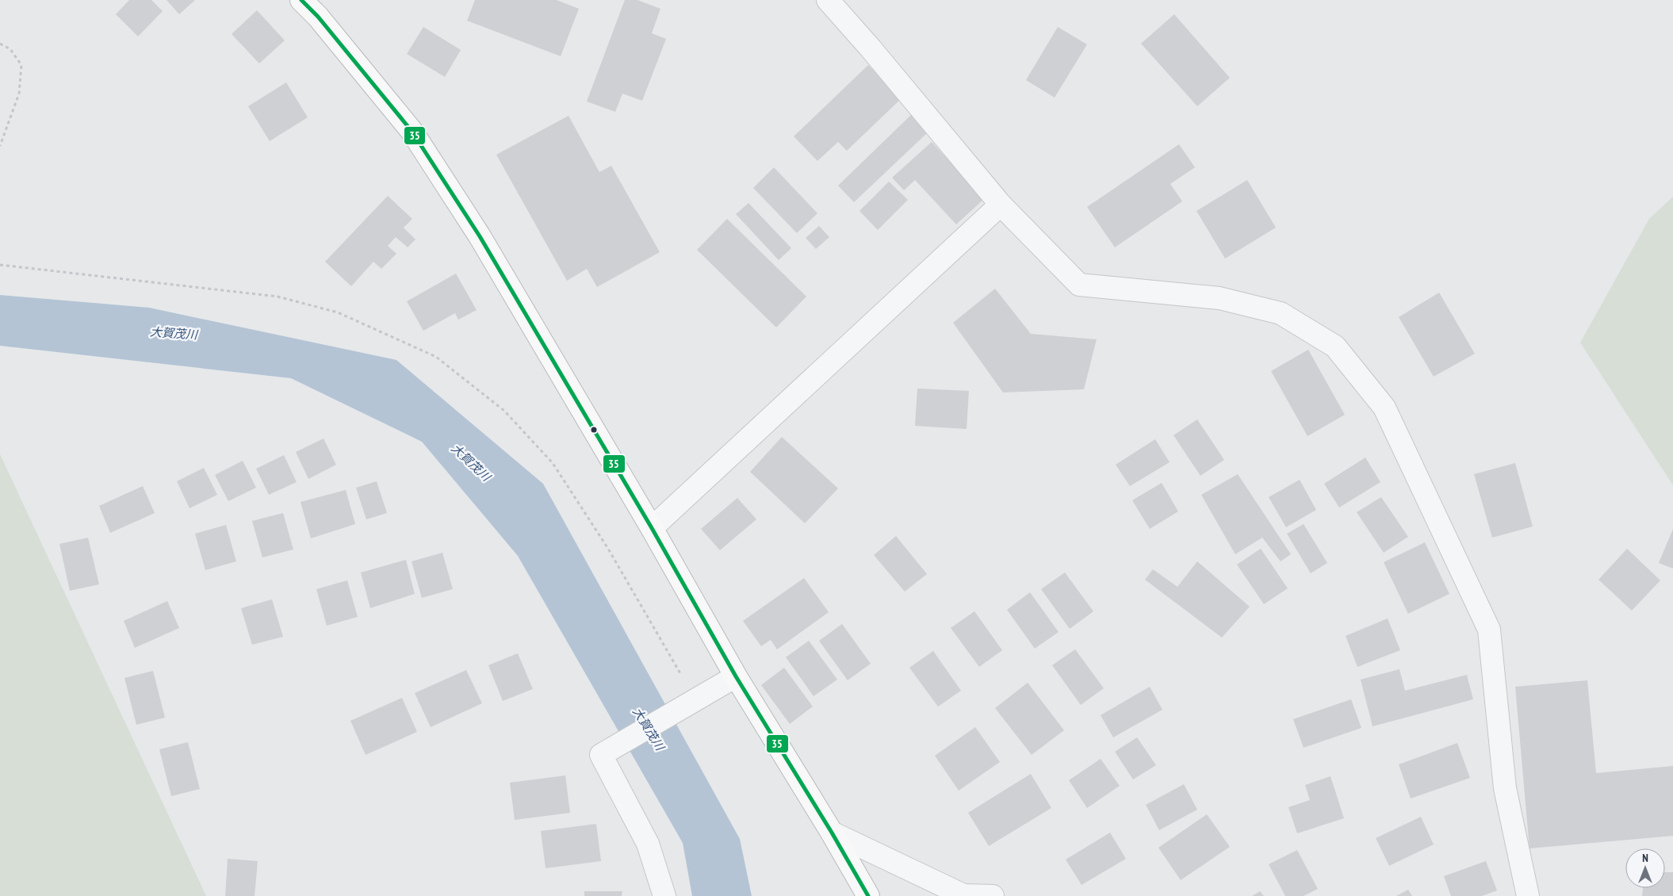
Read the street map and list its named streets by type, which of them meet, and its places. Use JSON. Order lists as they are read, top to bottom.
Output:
{
  "water": ["大賀茂川"],
  "lines": ["transit line 35"],
  "north": "top"
}
